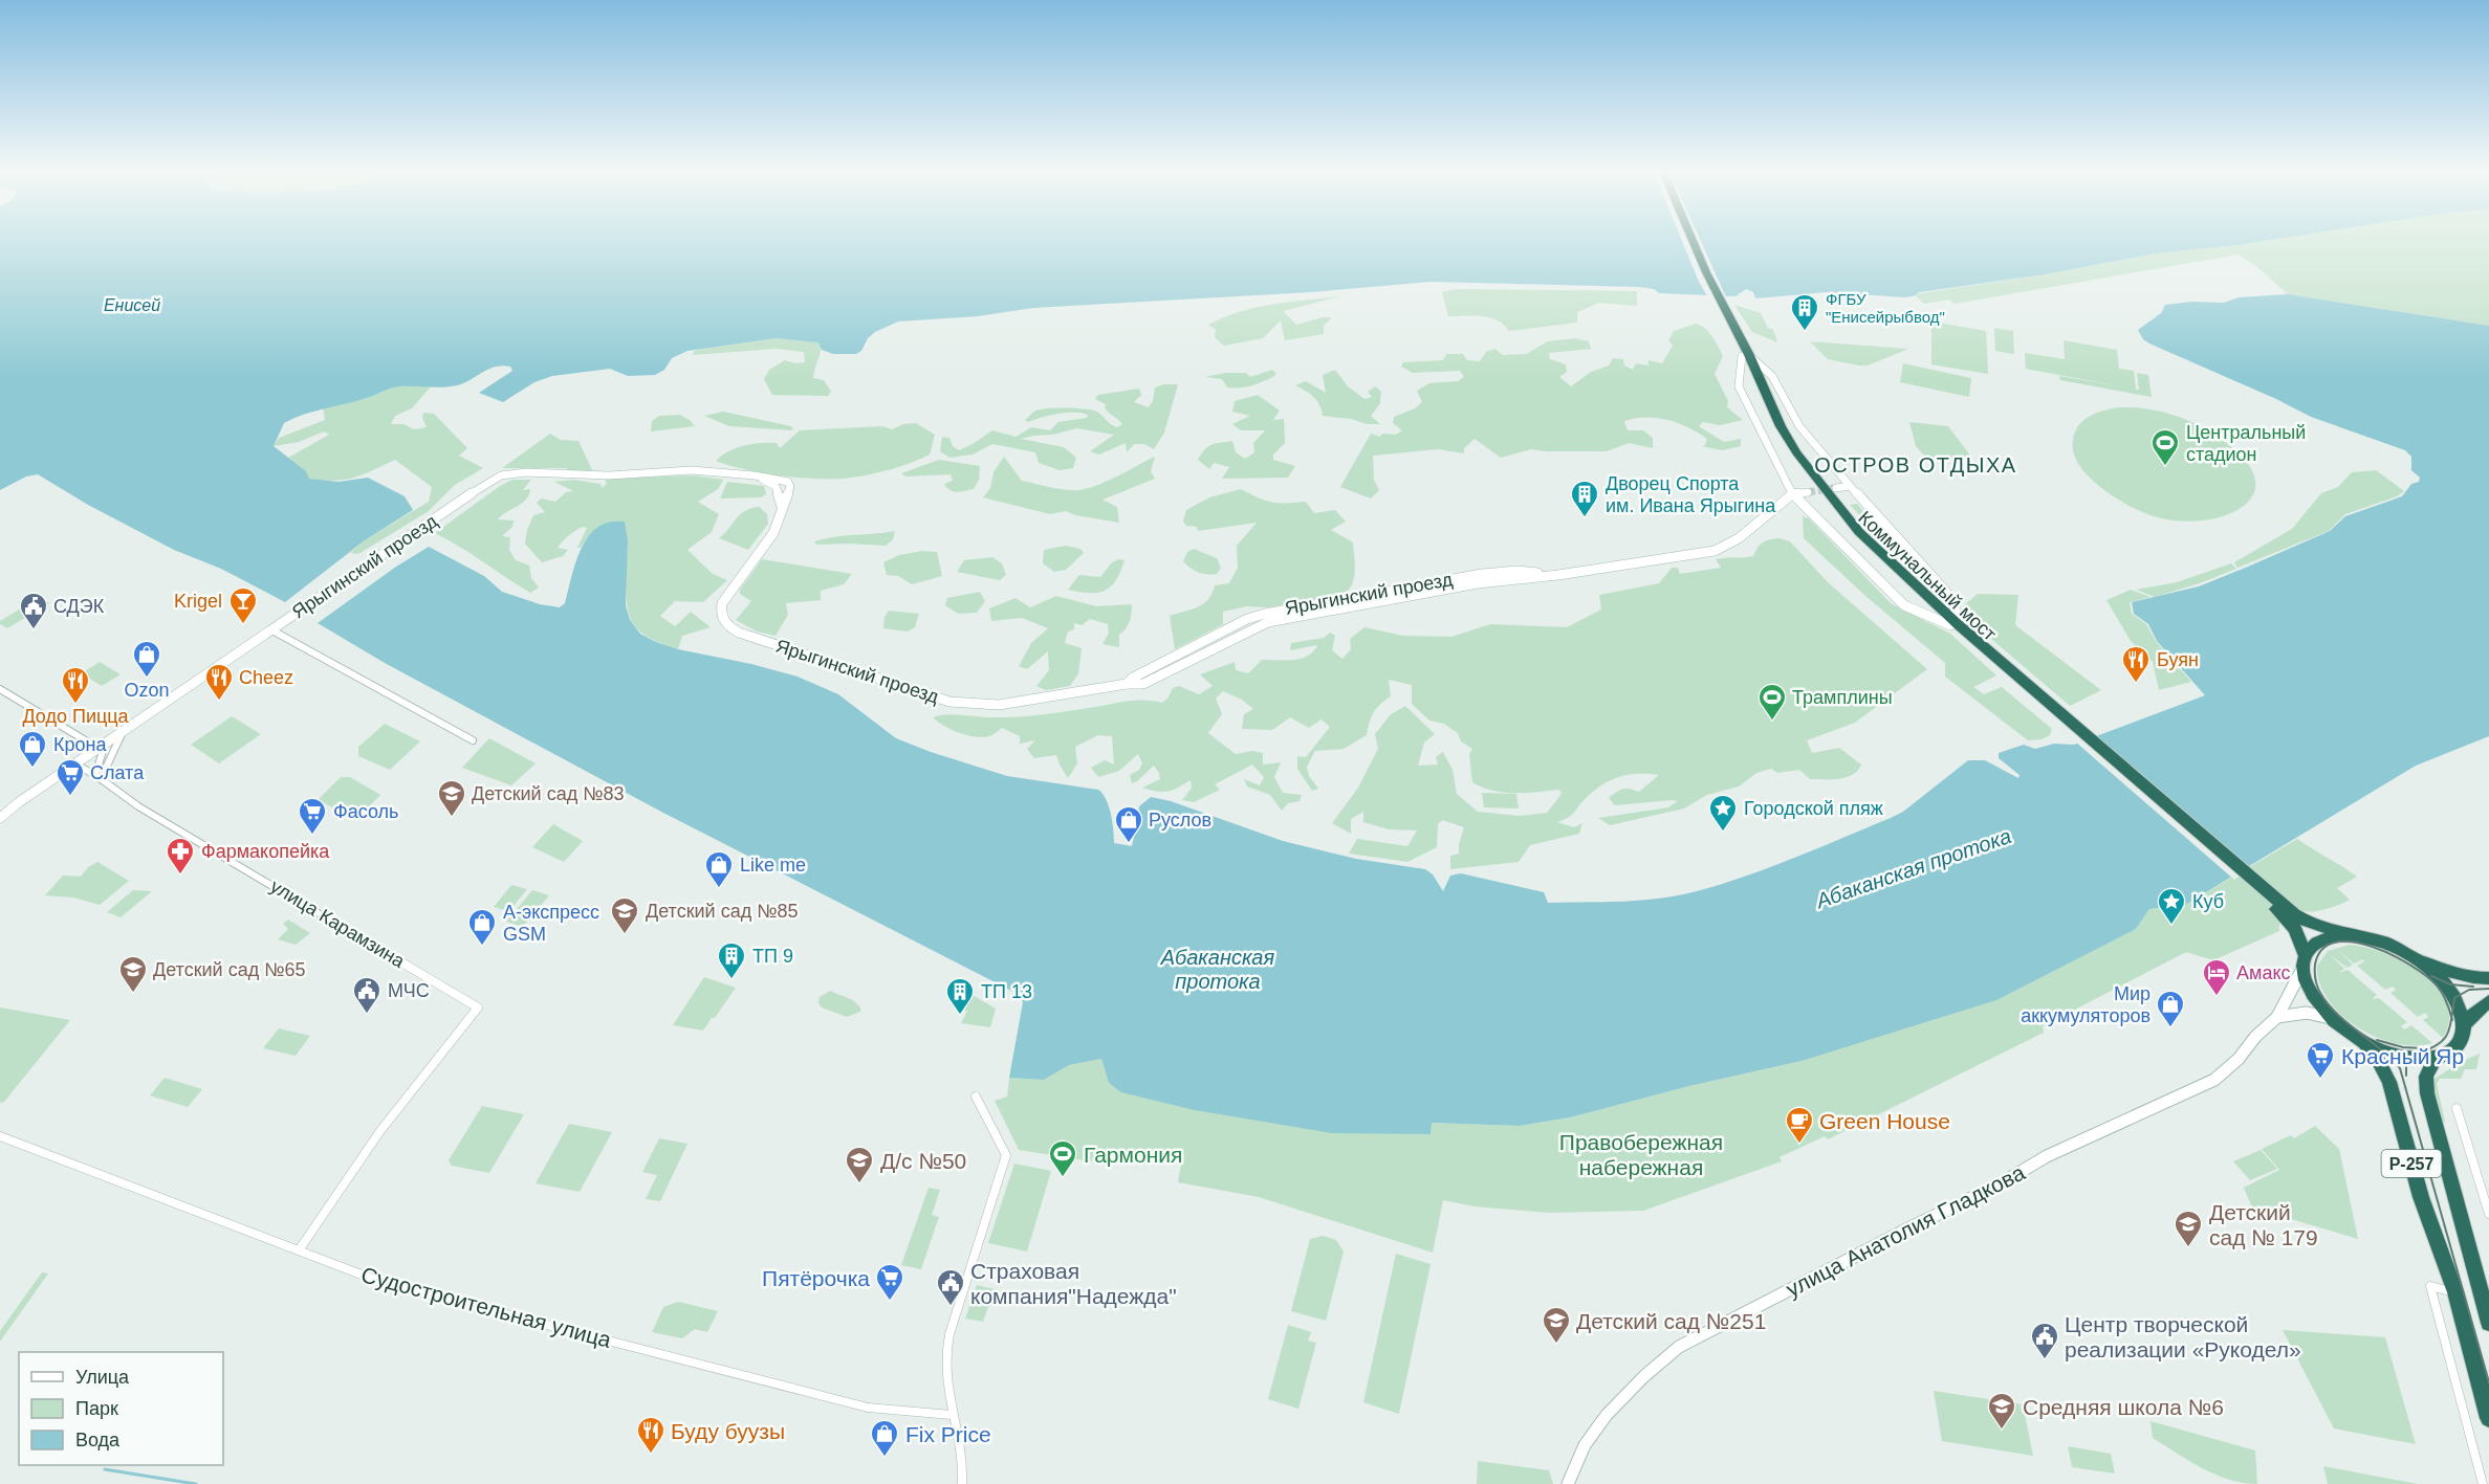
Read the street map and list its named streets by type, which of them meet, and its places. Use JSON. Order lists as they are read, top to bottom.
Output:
{
  "streets": {
    "highway": ["Коммунальный мост", "Р-257"],
    "main road": ["Ярыгинский проезд", "улица Анатолия Гладкова"],
    "street": ["улица Карамзина", "Судостроительная улица"]
  },
  "crossings": [
    ["улица Карамзина", "Судостроительная улица"],
    ["Р-257", "улица Анатолия Гладкова"]
  ],
  "districts": ["ОСТРОВ ОТДЫХА"],
  "water": ["Енисей", "Абаканская протока"],
  "parks": ["Правобережная набережная"],
  "places": {
    "building": [
      "ФГБУ \"Енисейрыбвод\"",
      "Дворец Спорта им. Ивана Ярыгина",
      "ТП 9",
      "ТП 13"
    ],
    "sports": ["Центральный стадион", "Трамплины", "Гармония"],
    "bar": ["Krigel"],
    "public building": [
      "СДЭК",
      "МЧС",
      "Страховая компания\"Надежда\"",
      "Центр творческой реализации «Рукодел»"
    ],
    "shop": [
      "Ozon",
      "Крона",
      "Руслов",
      "Like me",
      "А-экспресс GSM",
      "Мир аккумуляторов",
      "Fix Price"
    ],
    "restaurant": [
      "Буян",
      "Cheez",
      "Додо Пицца",
      "Буду буузы"
    ],
    "supermarket": [
      "Слата",
      "Фасоль",
      "Красный Яр",
      "Пятёрочка"
    ],
    "school or university": [
      "Детский сад №83",
      "Детский сад №85",
      "Детский сад №65",
      "Д/с №50",
      "Детский сад № 179",
      "Детский сад №251",
      "Средняя школа №6"
    ],
    "place": ["Городской пляж", "Куб"],
    "pharmacy": ["Фармакопейка"],
    "hotel": ["Амакс"],
    "cafe": ["Green House"]
  },
  "legend": ["Улица", "Парк", "Вода"]
}
